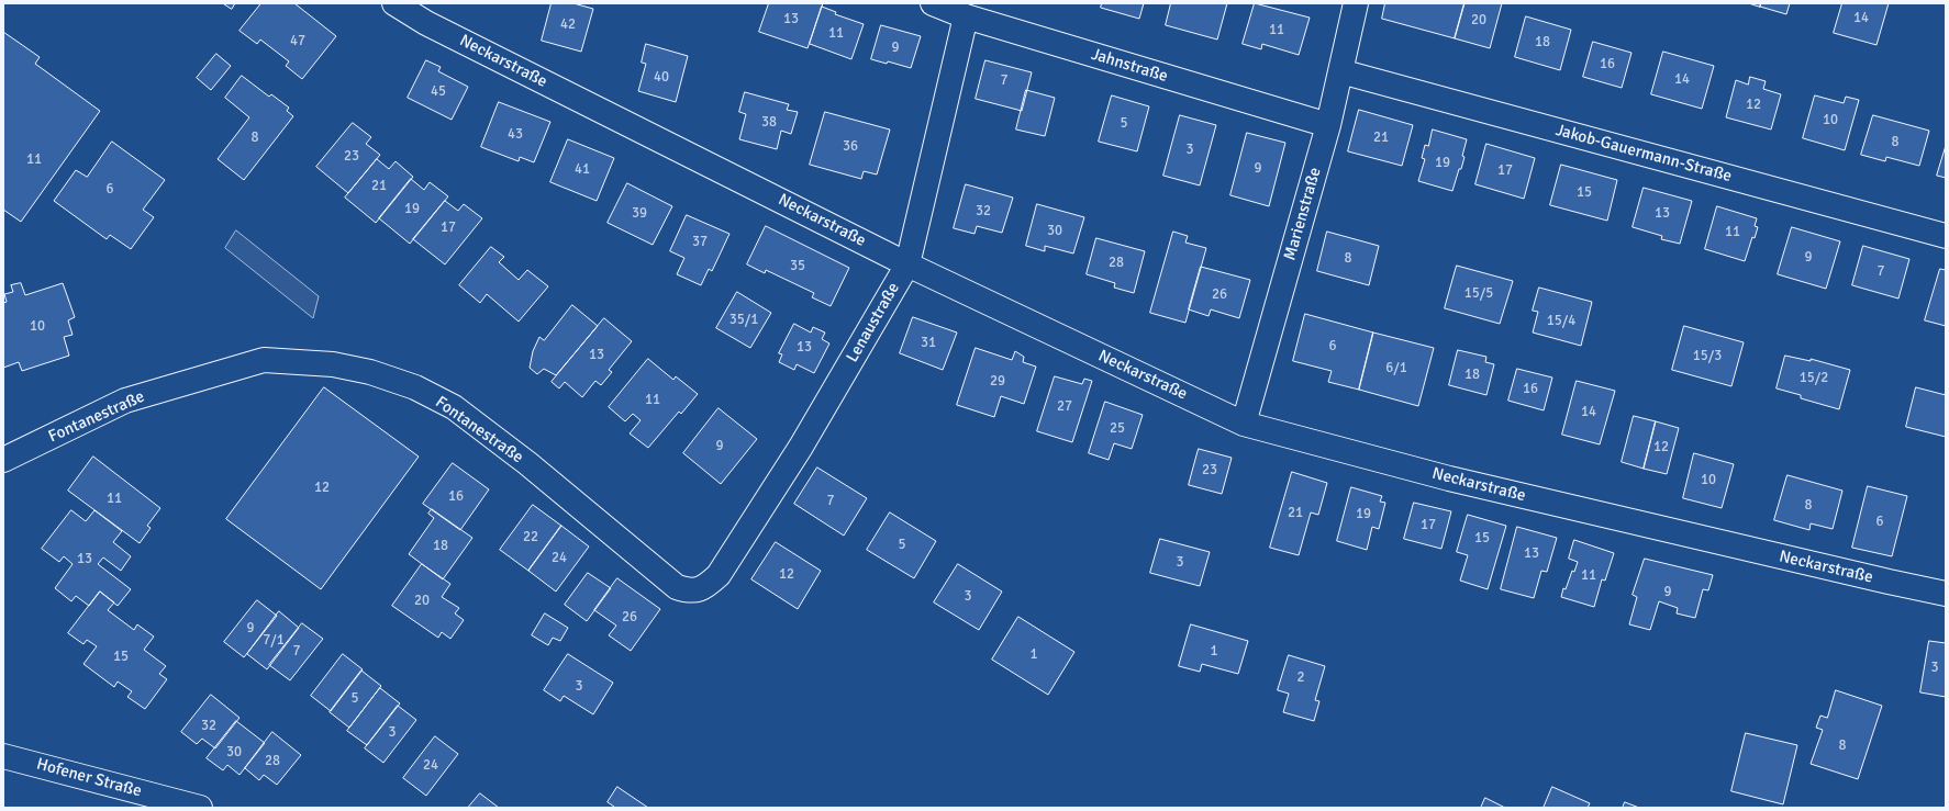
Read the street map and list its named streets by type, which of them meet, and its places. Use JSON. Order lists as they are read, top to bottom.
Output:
{
  "streets": {
    "street": [
      "Neckarstraße",
      "Jahnstraße",
      "Jakob-Gauermann-Straße",
      "Marienstraße",
      "Lenaustraße",
      "Fontanestraße",
      "Hofener Straße"
    ]
  },
  "crossings": [
    ["Neckarstraße", "Marienstraße"],
    ["Neckarstraße", "Lenaustraße"],
    ["Jahnstraße", "Marienstraße"],
    ["Jahnstraße", "Lenaustraße"],
    ["Jakob-Gauermann-Straße", "Marienstraße"],
    ["Lenaustraße", "Fontanestraße"]
  ],
  "house_numbers": [
    "14",
    "13",
    "20",
    "42",
    "11",
    "11",
    "47",
    "18",
    "9",
    "16",
    "40",
    "14",
    "7",
    "45",
    "12",
    "10",
    "38",
    "5",
    "43",
    "8",
    "21",
    "8",
    "36",
    "3",
    "23",
    "11",
    "19",
    "9",
    "41",
    "17",
    "21",
    "6",
    "15",
    "19",
    "32",
    "39",
    "13",
    "17",
    "30",
    "11",
    "37",
    "9",
    "8",
    "28",
    "35",
    "7",
    "15/5",
    "26",
    "35/1",
    "15/4",
    "10",
    "31",
    "6",
    "13",
    "13",
    "15/3",
    "6/1",
    "18",
    "15/2",
    "29",
    "16",
    "11",
    "27",
    "14",
    "25",
    "9",
    "12",
    "23",
    "10",
    "12",
    "16",
    "11",
    "7",
    "8",
    "21",
    "19",
    "6",
    "17",
    "22",
    "15",
    "5",
    "18",
    "13",
    "24",
    "13",
    "3",
    "12",
    "11",
    "9",
    "3",
    "20",
    "26",
    "9",
    "7/1",
    "7",
    "1",
    "1",
    "15",
    "3",
    "2",
    "3",
    "5",
    "32",
    "3",
    "8",
    "30",
    "28",
    "24"
  ]
}
